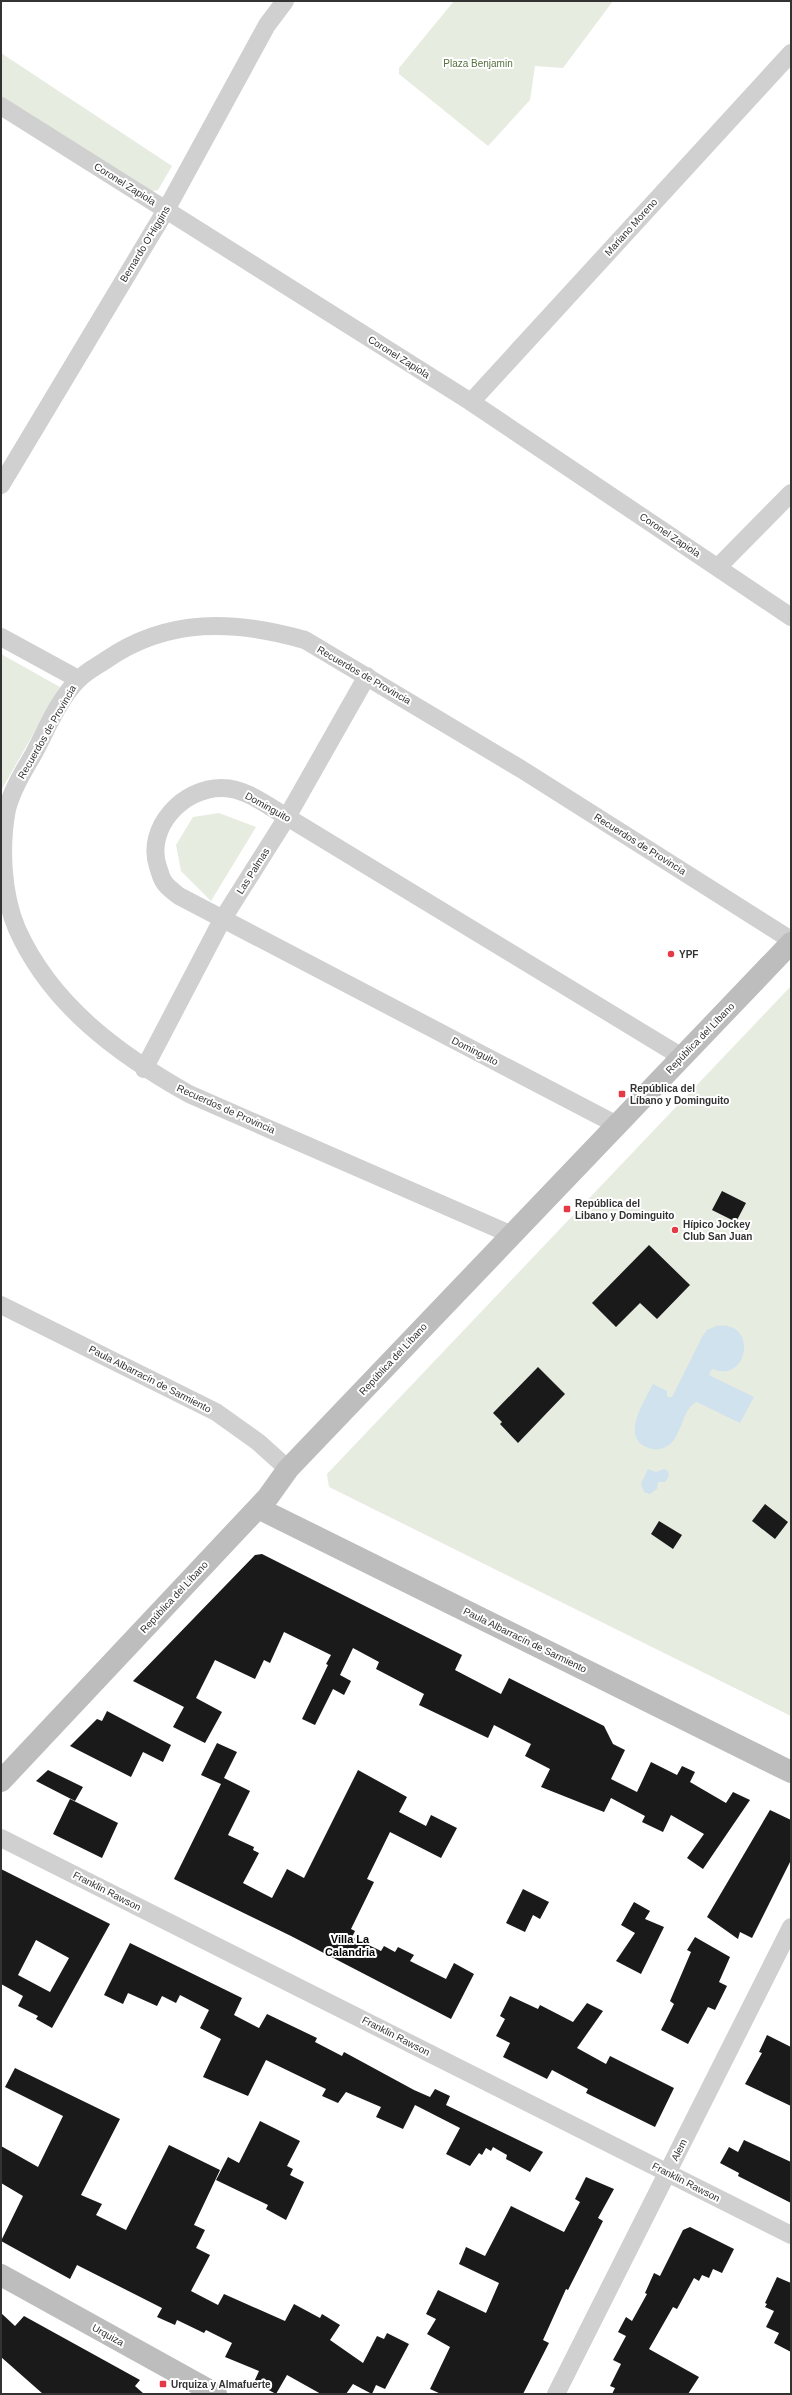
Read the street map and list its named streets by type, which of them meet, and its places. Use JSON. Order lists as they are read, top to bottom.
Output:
{
  "streets": {
    "main road": ["República del Líbano", "Paula Albarracín de Sarmiento", "Urquiza"],
    "street": [
      "Coronel Zapiola",
      "Mariano Moreno",
      "Bernardo O'Higgins",
      "Recuerdos de Provincia",
      "Dominguito",
      "Las Palmas",
      "Franklin Rawson",
      "Alem"
    ]
  },
  "crossings": [
    ["Coronel Zapiola", "Mariano Moreno"],
    ["Coronel Zapiola", "Bernardo O'Higgins"],
    ["Recuerdos de Provincia", "Las Palmas"],
    ["Recuerdos de Provincia", "República del Líbano"],
    ["Dominguito", "Las Palmas"],
    ["Dominguito", "República del Líbano"],
    ["República del Líbano", "Paula Albarracín de Sarmiento"],
    ["Franklin Rawson", "Alem"]
  ],
  "districts": ["Villa La Calandria"],
  "parks": ["Plaza Benjamin"],
  "places": {
    "other": ["YPF", "Hípico Jockey Club San Juan"],
    "transit": ["República del Líbano y Dominguito", "República del Libano y Dominguito", "Urquiza y Almafuerte"]
  }
}
